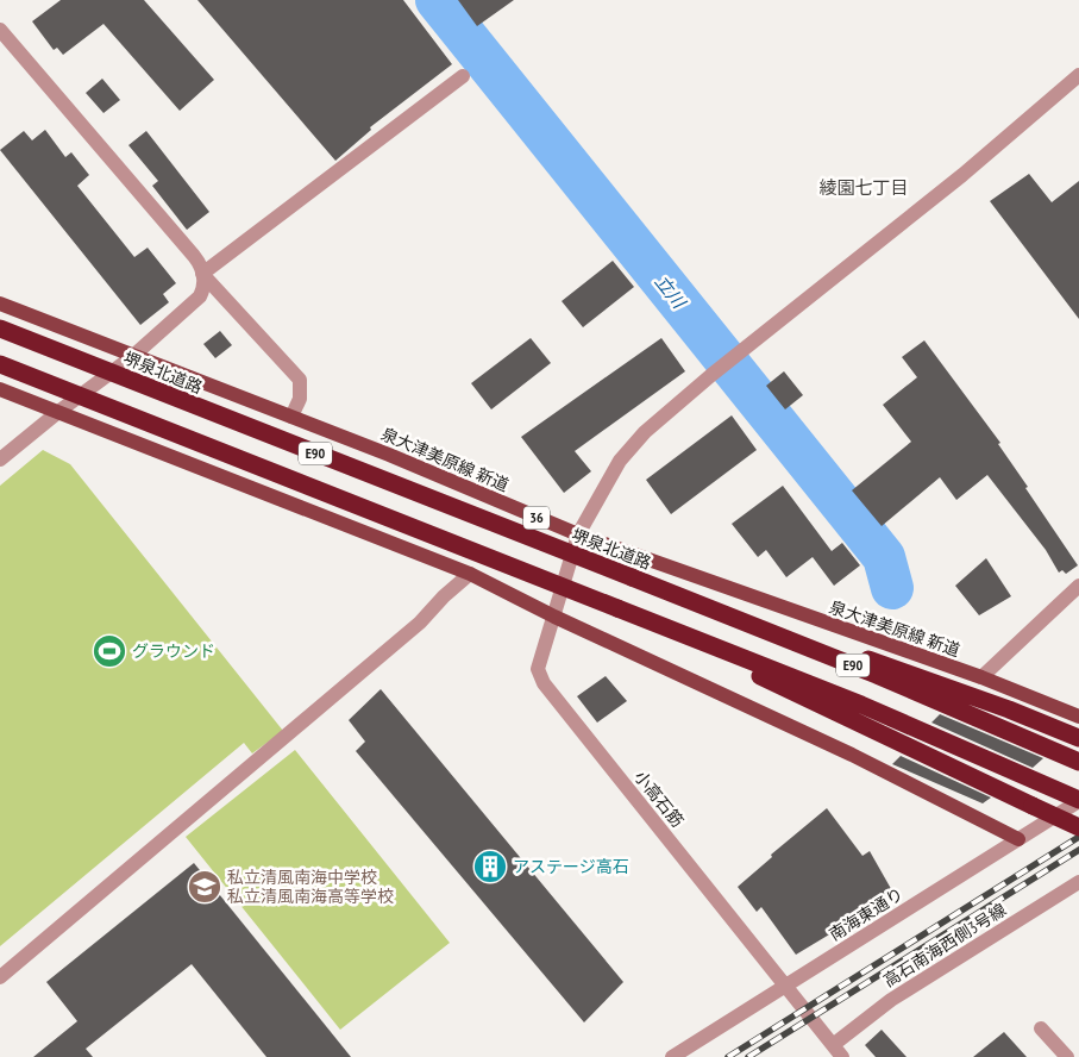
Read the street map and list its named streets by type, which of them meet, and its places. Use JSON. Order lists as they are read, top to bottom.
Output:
{
  "streets": {
    "highway": ["堺泉北道路", "E90"],
    "main road": ["泉大津美原線 新道", "36"],
    "street": ["小高石筋", "南海東通り", "高石南海西側3号線"]
  },
  "crossings": [
    ["E90", "南海東通り"],
    ["泉大津美原線 新道", "小高石筋"],
    ["小高石筋", "南海東通り"],
    ["小高石筋", "高石南海西側3号線"]
  ],
  "districts": ["綾園七丁目"],
  "water": ["立川"],
  "places": {
    "sports": ["グラウンド"],
    "building": ["アステージ高石"],
    "school or university": ["私立清風南海中学校 私立清風南海高等学校"]
  }
}
